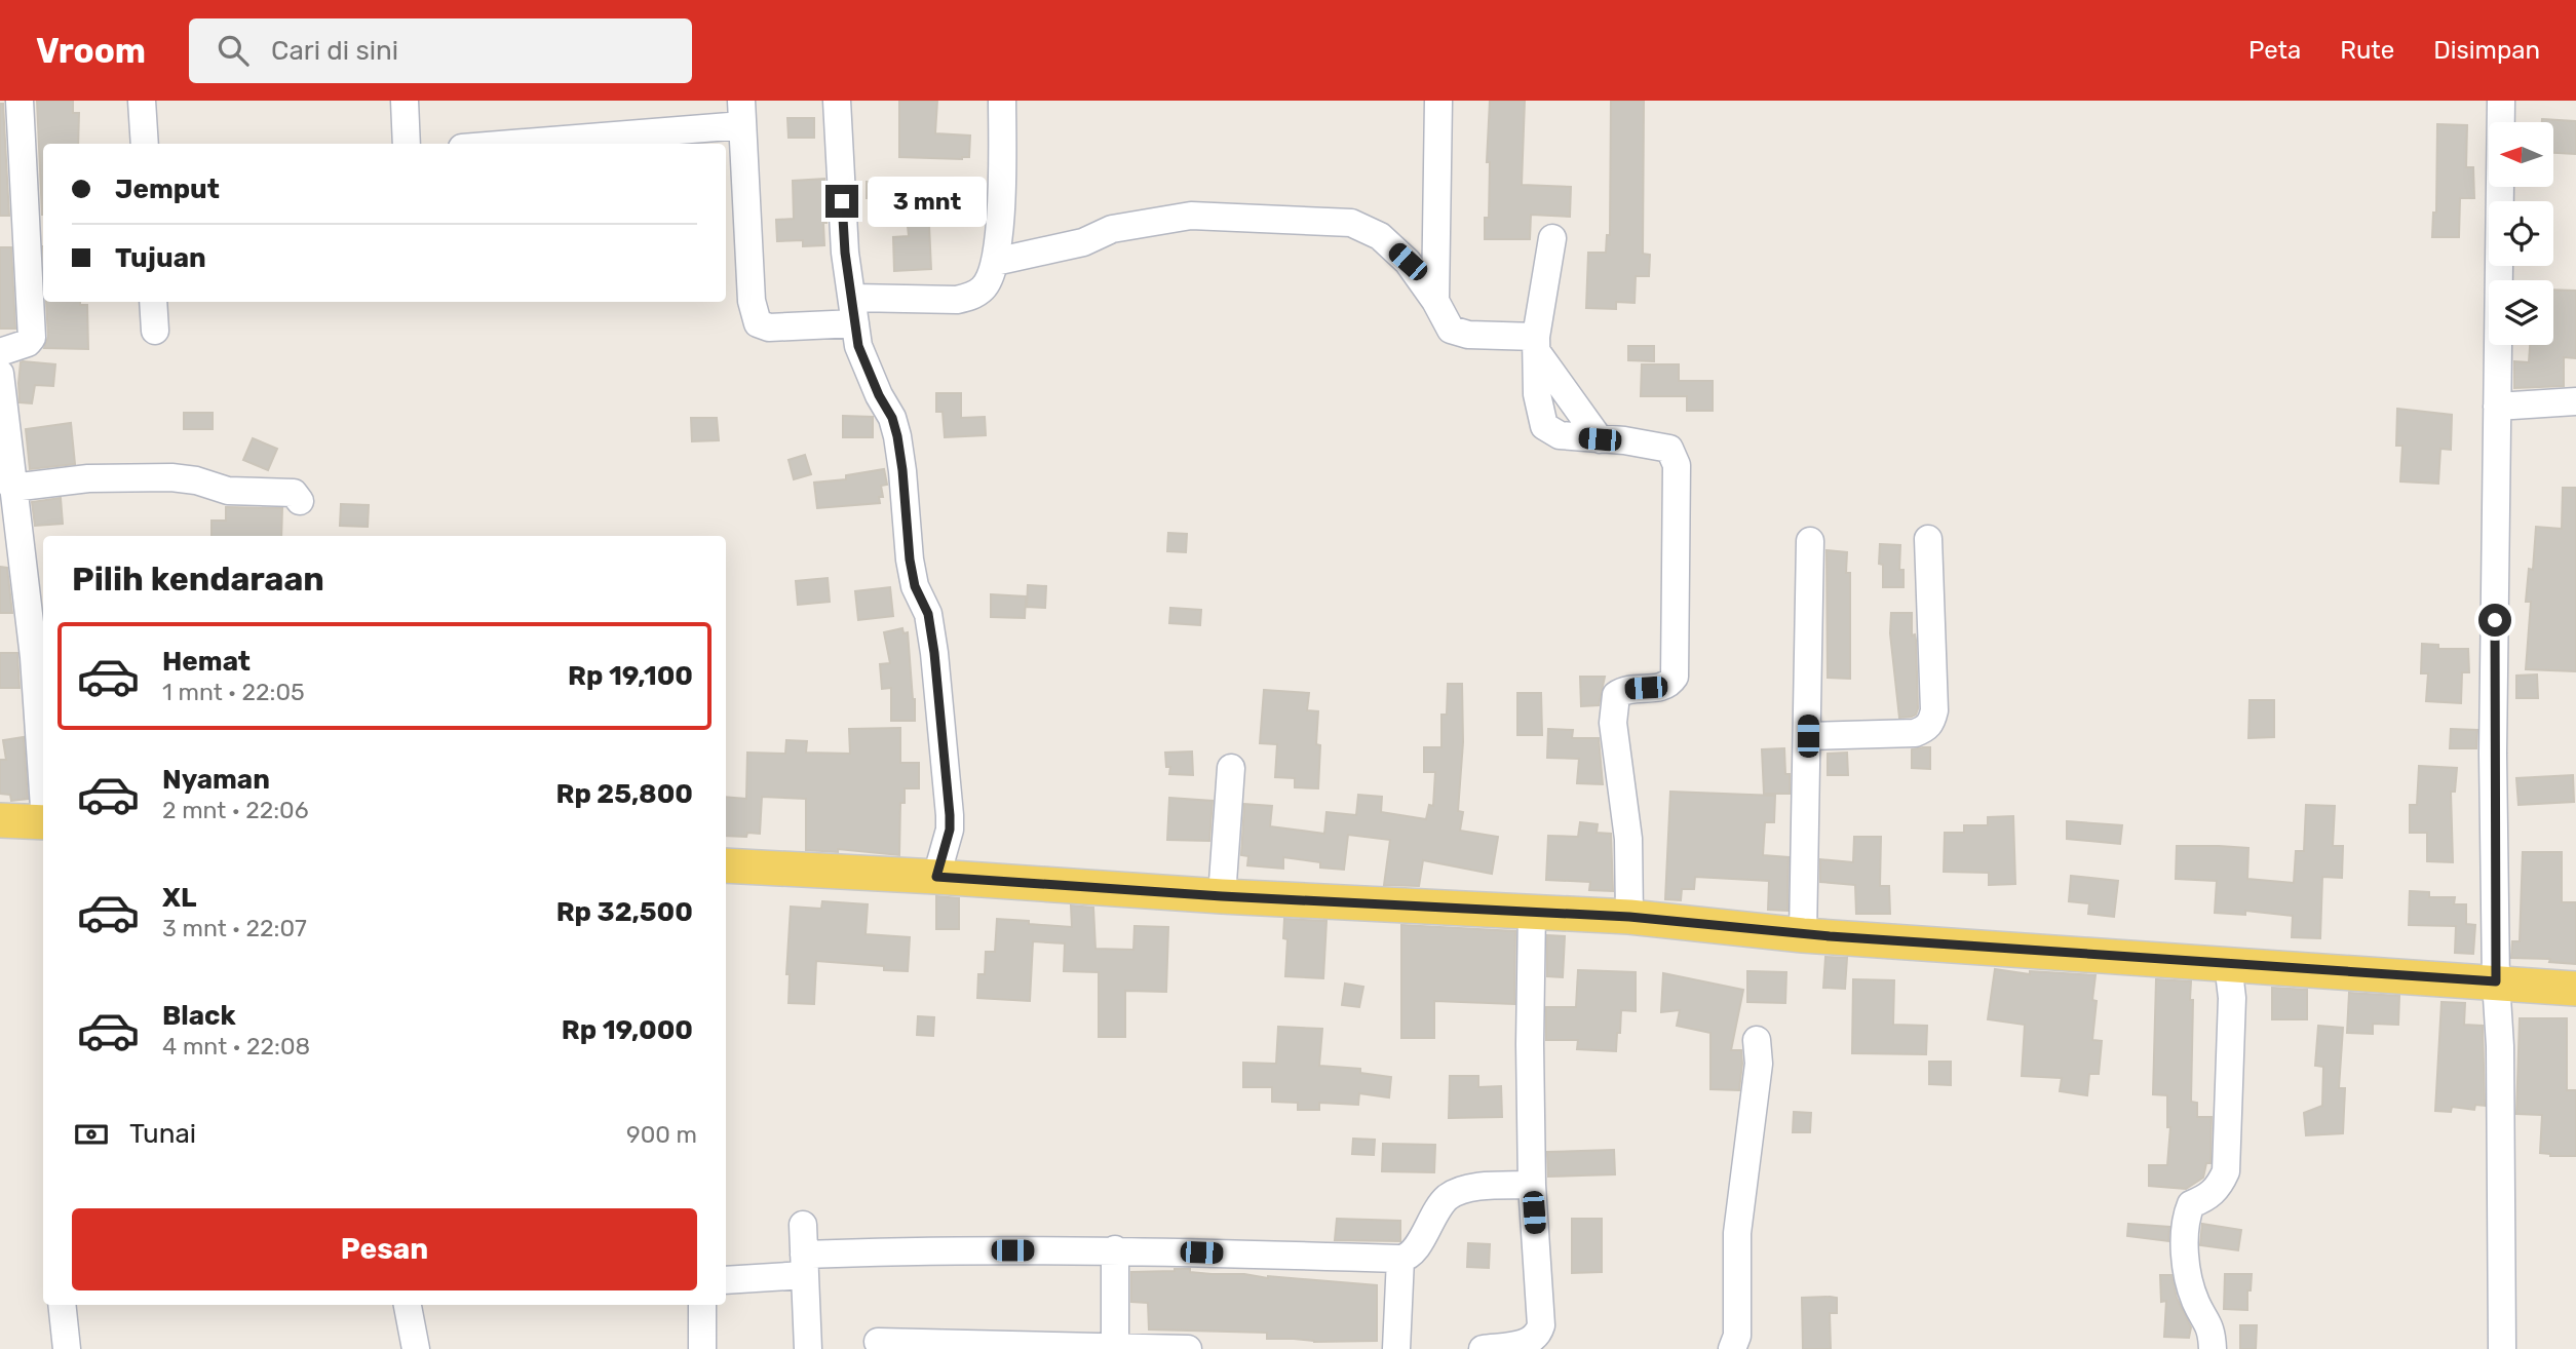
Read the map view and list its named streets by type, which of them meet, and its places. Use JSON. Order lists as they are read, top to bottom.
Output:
{
  "north": "left",
  "page": {
    "header": "Vroom",
    "search": "Cari di sini",
    "nav": ["Peta", "Rute", "Disimpan"],
    "banner": ["Jemput", "Tujuan"],
    "bubble": "3 mnt",
    "heading": "Pilih kendaraan",
    "list": [
      {
        "name": "Hemat",
        "note": "1 mnt · 22:05",
        "value": "Rp 19,100"
      },
      {
        "name": "Nyaman",
        "note": "2 mnt · 22:06",
        "value": "Rp 25,800"
      },
      {
        "name": "XL",
        "note": "3 mnt · 22:07",
        "value": "Rp 32,500"
      },
      {
        "name": "Black",
        "note": "4 mnt · 22:08",
        "value": "Rp 19,000"
      }
    ],
    "pay": ["Tunai", "900 m"],
    "buttons": "Pesan"
  }
}
